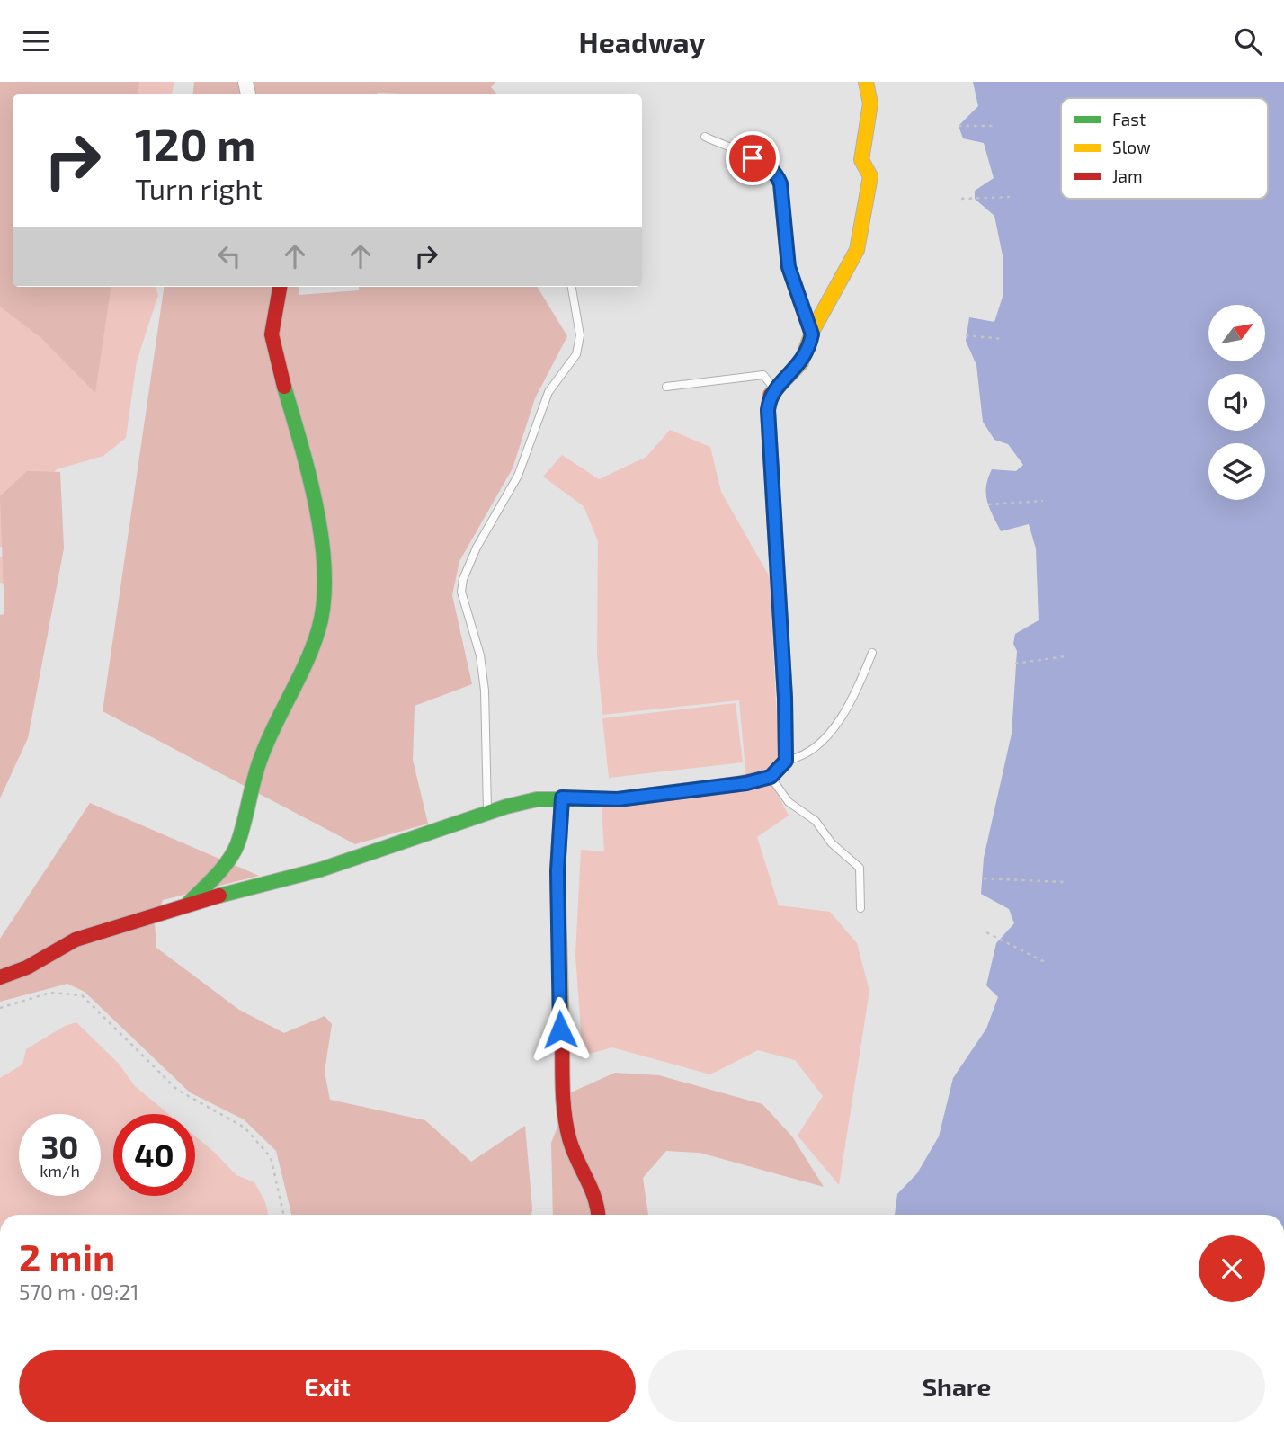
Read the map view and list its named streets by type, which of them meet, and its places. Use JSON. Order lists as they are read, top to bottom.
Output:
{
  "legend": ["Fast", "Slow", "Jam"],
  "north": "top right",
  "page": {
    "header": "Headway",
    "turn": ["120 m", "Turn right"],
    "speed": "30 km/h",
    "limit": "40",
    "heading": ["2 min", "570 m · 09:21"],
    "buttons": ["Exit", "Share"]
  }
}
